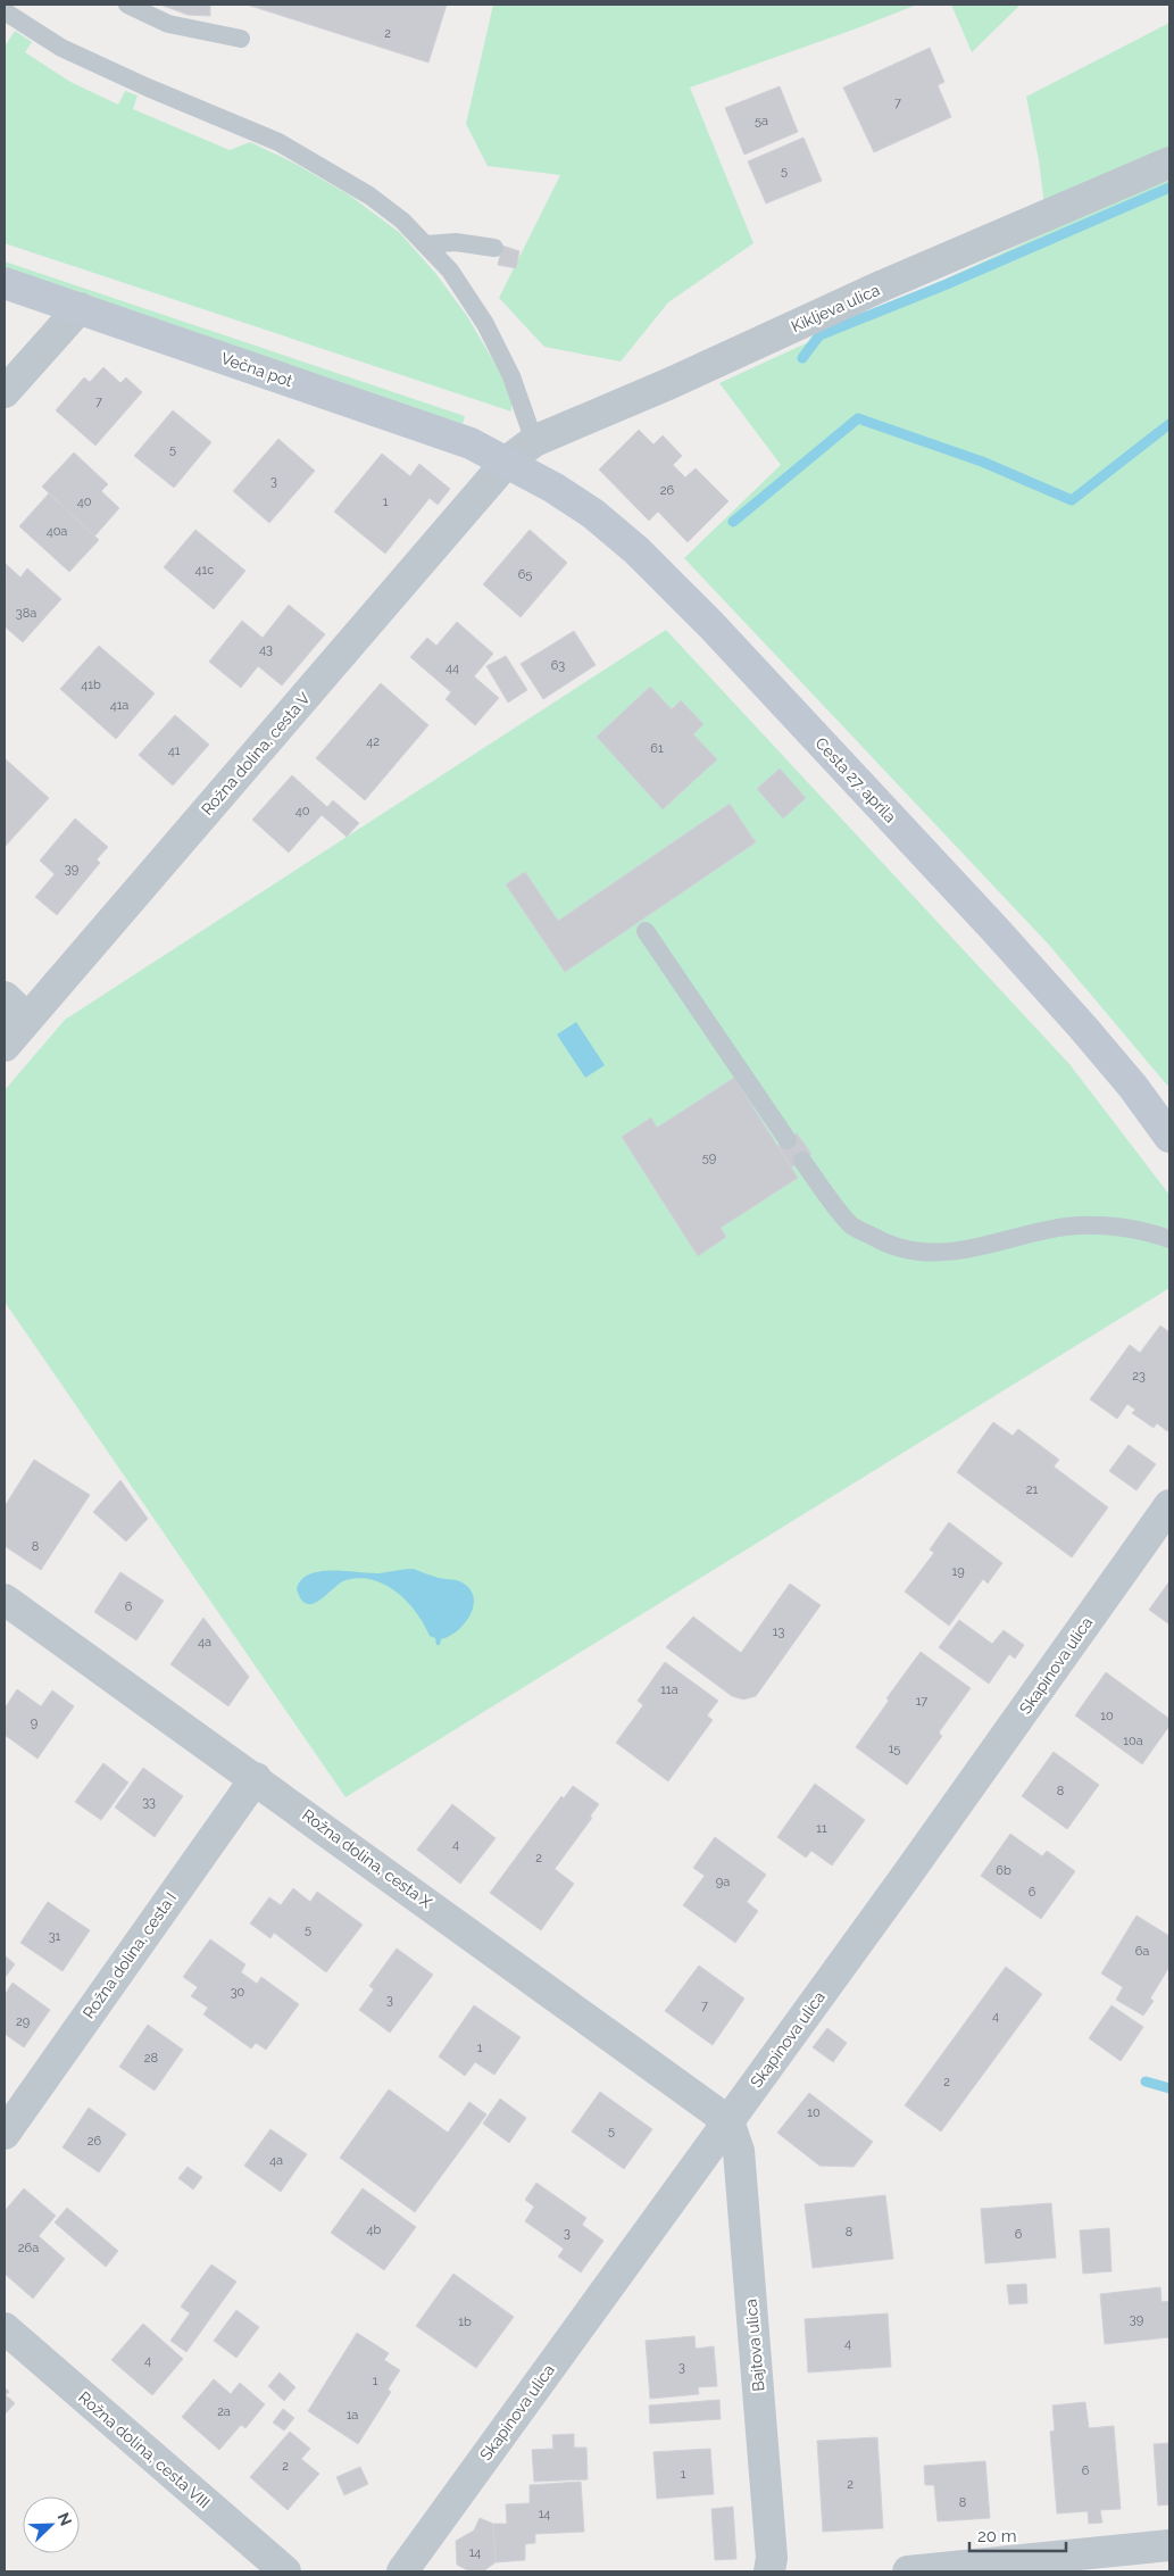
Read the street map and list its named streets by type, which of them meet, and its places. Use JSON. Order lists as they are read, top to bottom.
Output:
{
  "streets": {
    "main road": ["Večna pot", "Cesta 27. aprila"],
    "street": [
      "Kikljeva ulica",
      "Rožna dolina, cesta V",
      "Skapinova ulica",
      "Rožna dolina, cesta X",
      "Rožna dolina, cesta I",
      "Bajtova ulica",
      "Rožna dolina, cesta VIII"
    ]
  },
  "crossings": [
    ["Kikljeva ulica", "Večna pot"],
    ["Kikljeva ulica", "Rožna dolina, cesta V"],
    ["Kikljeva ulica", "Cesta 27. aprila"],
    ["Večna pot", "Rožna dolina, cesta V"],
    ["Večna pot", "Cesta 27. aprila"],
    ["Rožna dolina, cesta V", "Cesta 27. aprila"],
    ["Skapinova ulica", "Rožna dolina, cesta X"],
    ["Skapinova ulica", "Bajtova ulica"],
    ["Rožna dolina, cesta X", "Rožna dolina, cesta I"],
    ["Rožna dolina, cesta X", "Bajtova ulica"]
  ],
  "house_numbers": [
    "2",
    "7",
    "5a",
    "5",
    "7",
    "5",
    "3",
    "26",
    "40",
    "1",
    "40a",
    "41c",
    "65",
    "38a",
    "43",
    "63",
    "44",
    "41b",
    "41a",
    "42",
    "61",
    "41",
    "40",
    "39",
    "59",
    "23",
    "21",
    "8",
    "19",
    "6",
    "13",
    "4a",
    "11a",
    "17",
    "10",
    "9",
    "10a",
    "15",
    "8",
    "33",
    "11",
    "4",
    "2",
    "6b",
    "9a",
    "6",
    "5",
    "31",
    "6a",
    "30",
    "3",
    "7",
    "4",
    "29",
    "1",
    "28",
    "2",
    "10",
    "5",
    "26",
    "4a",
    "4b",
    "8",
    "3",
    "6",
    "26a",
    "39",
    "1b",
    "4",
    "4",
    "3",
    "1",
    "2a",
    "1a",
    "2",
    "6",
    "1",
    "2",
    "8",
    "14",
    "14"
  ],
  "scale_bar": "20 m",
  "north": "top right"
}
